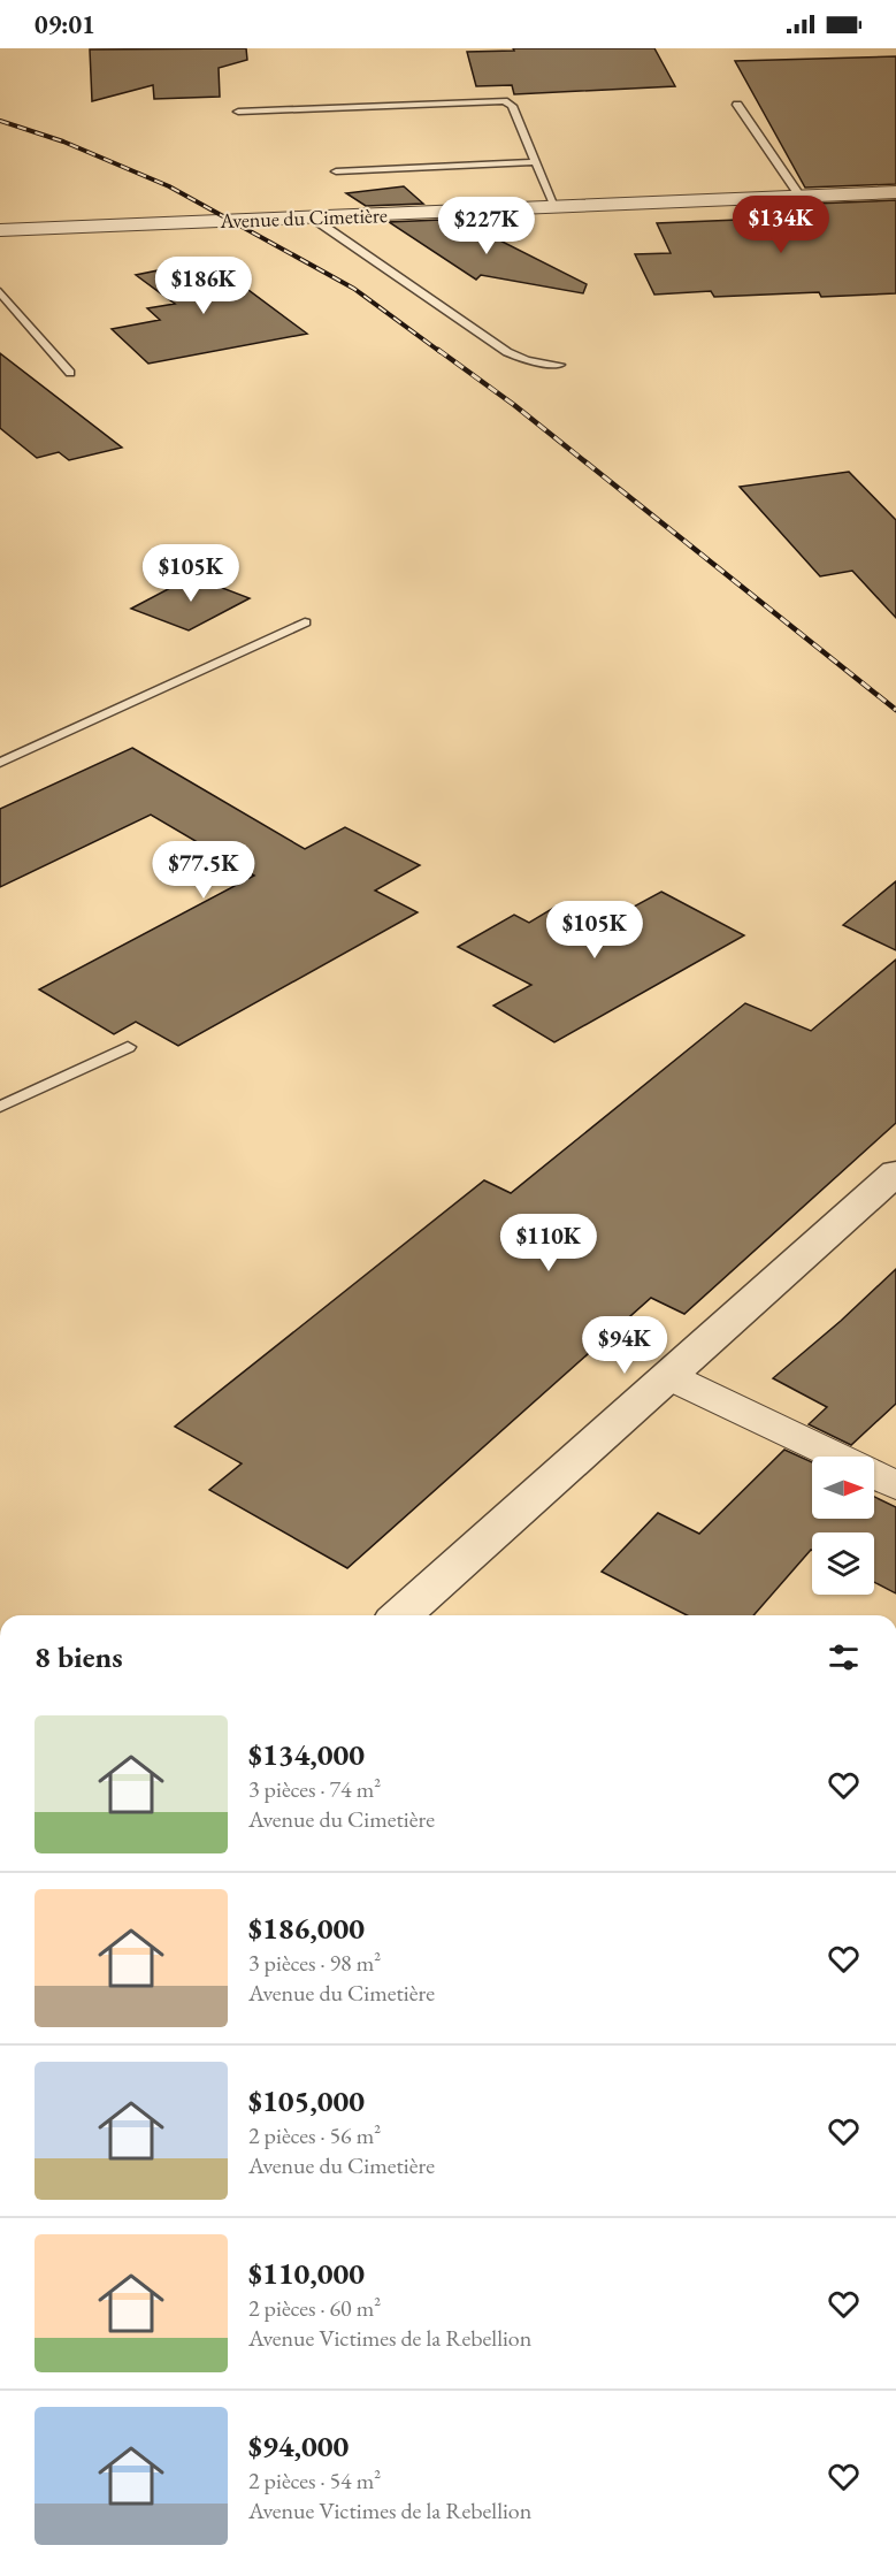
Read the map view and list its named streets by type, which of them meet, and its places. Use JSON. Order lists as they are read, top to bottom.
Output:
{
  "streets": {
    "street": ["Avenue du Cimetière"]
  },
  "north": "right",
  "page": {
    "status": "09:01",
    "price": [
      "$134K",
      "$227K",
      "$186K",
      "$105K",
      "$77.5K",
      "$105K",
      "$110K",
      "$94K"
    ],
    "heading": "8 biens",
    "list": [
      {
        "name": "$134,000",
        "note": "3 pièces · 74 m² · Avenue du Cimetière"
      },
      {
        "name": "$186,000",
        "note": "3 pièces · 98 m² · Avenue du Cimetière"
      },
      {
        "name": "$105,000",
        "note": "2 pièces · 56 m² · Avenue du Cimetière"
      },
      {
        "name": "$110,000",
        "note": "2 pièces · 60 m² · Avenue Victimes de la Rebellion"
      },
      {
        "name": "$94,000",
        "note": "2 pièces · 54 m² · Avenue Victimes de la Rebellion"
      }
    ]
  }
}
